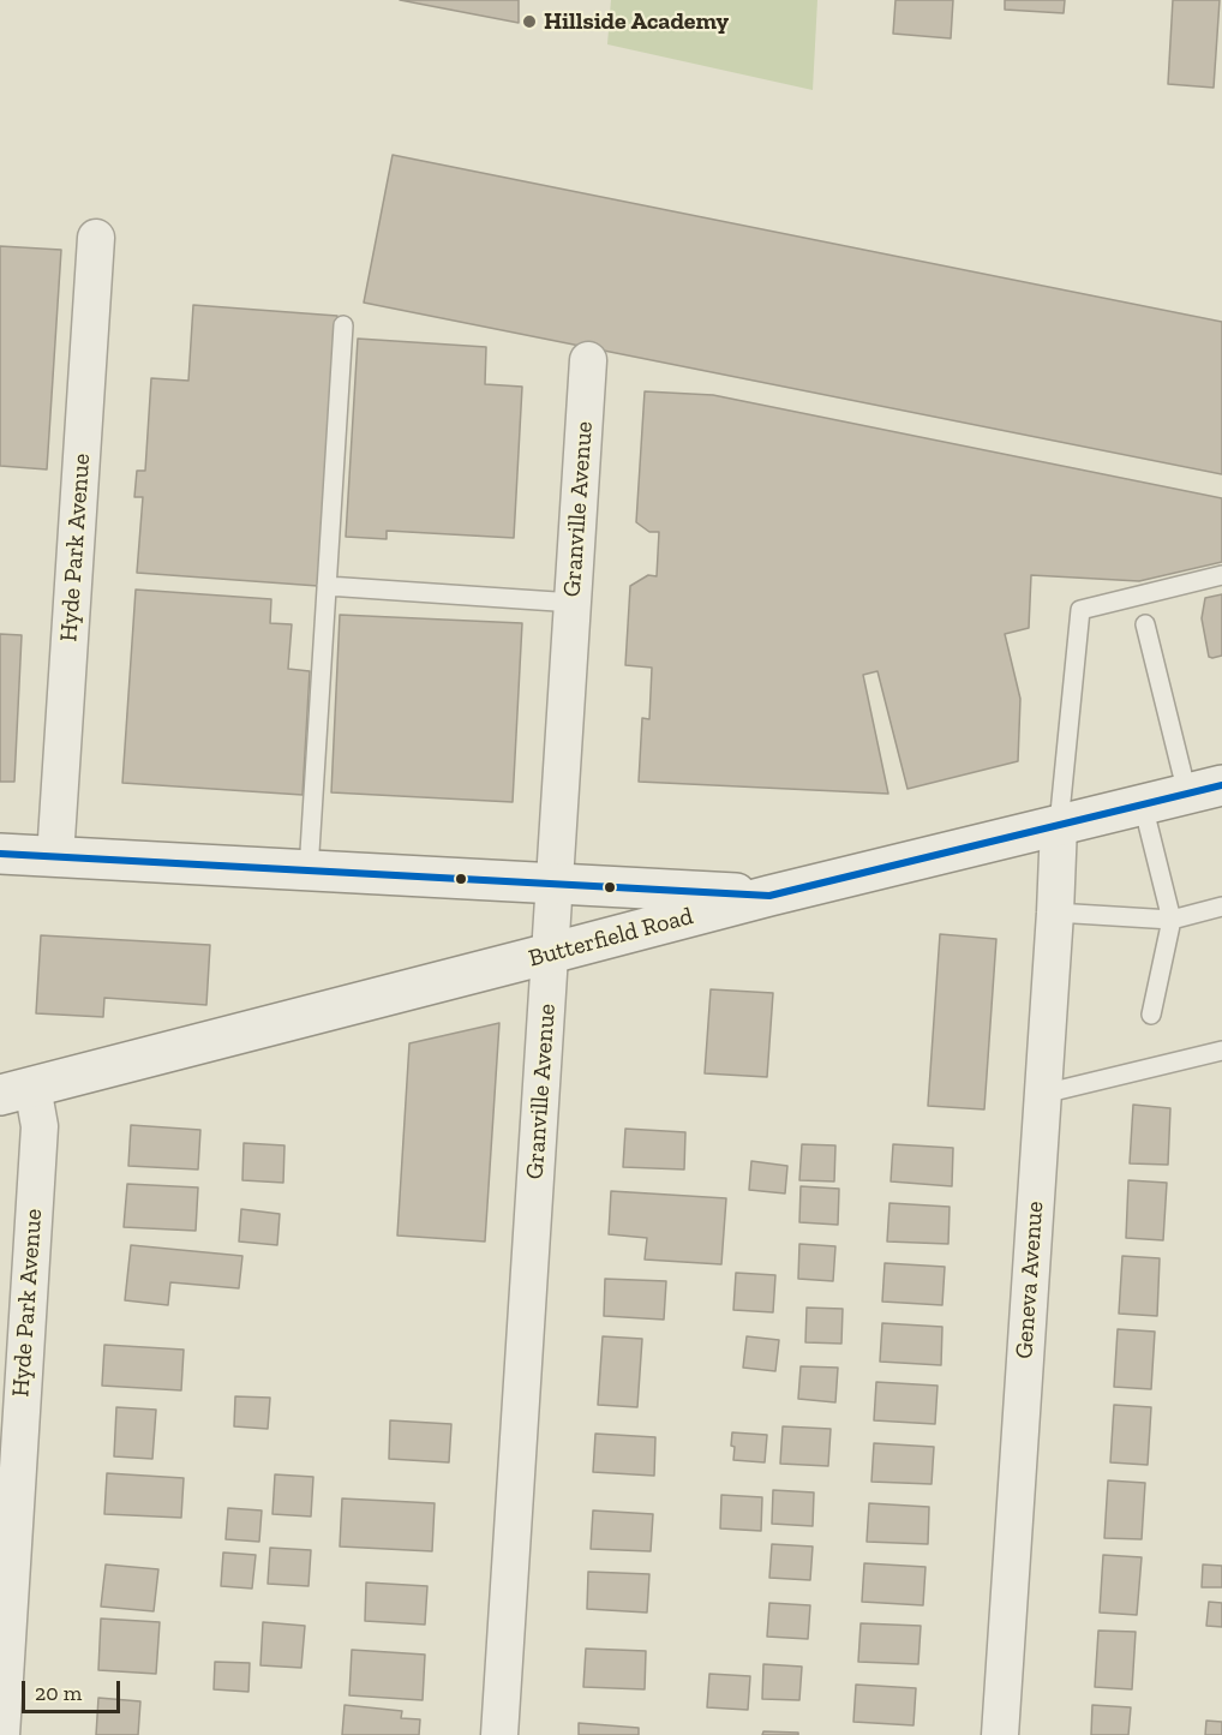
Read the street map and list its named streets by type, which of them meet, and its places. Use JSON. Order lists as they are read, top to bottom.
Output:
{
  "streets": {
    "main road": ["Butterfield Road"],
    "street": ["Granville Avenue", "Hyde Park Avenue", "Geneva Avenue"]
  },
  "crossings": [
    ["Granville Avenue", "Butterfield Road"],
    ["Hyde Park Avenue", "Butterfield Road"],
    ["Butterfield Road", "Geneva Avenue"]
  ],
  "places": ["Hillside Academy"],
  "scale_bar": "20 m"
}
